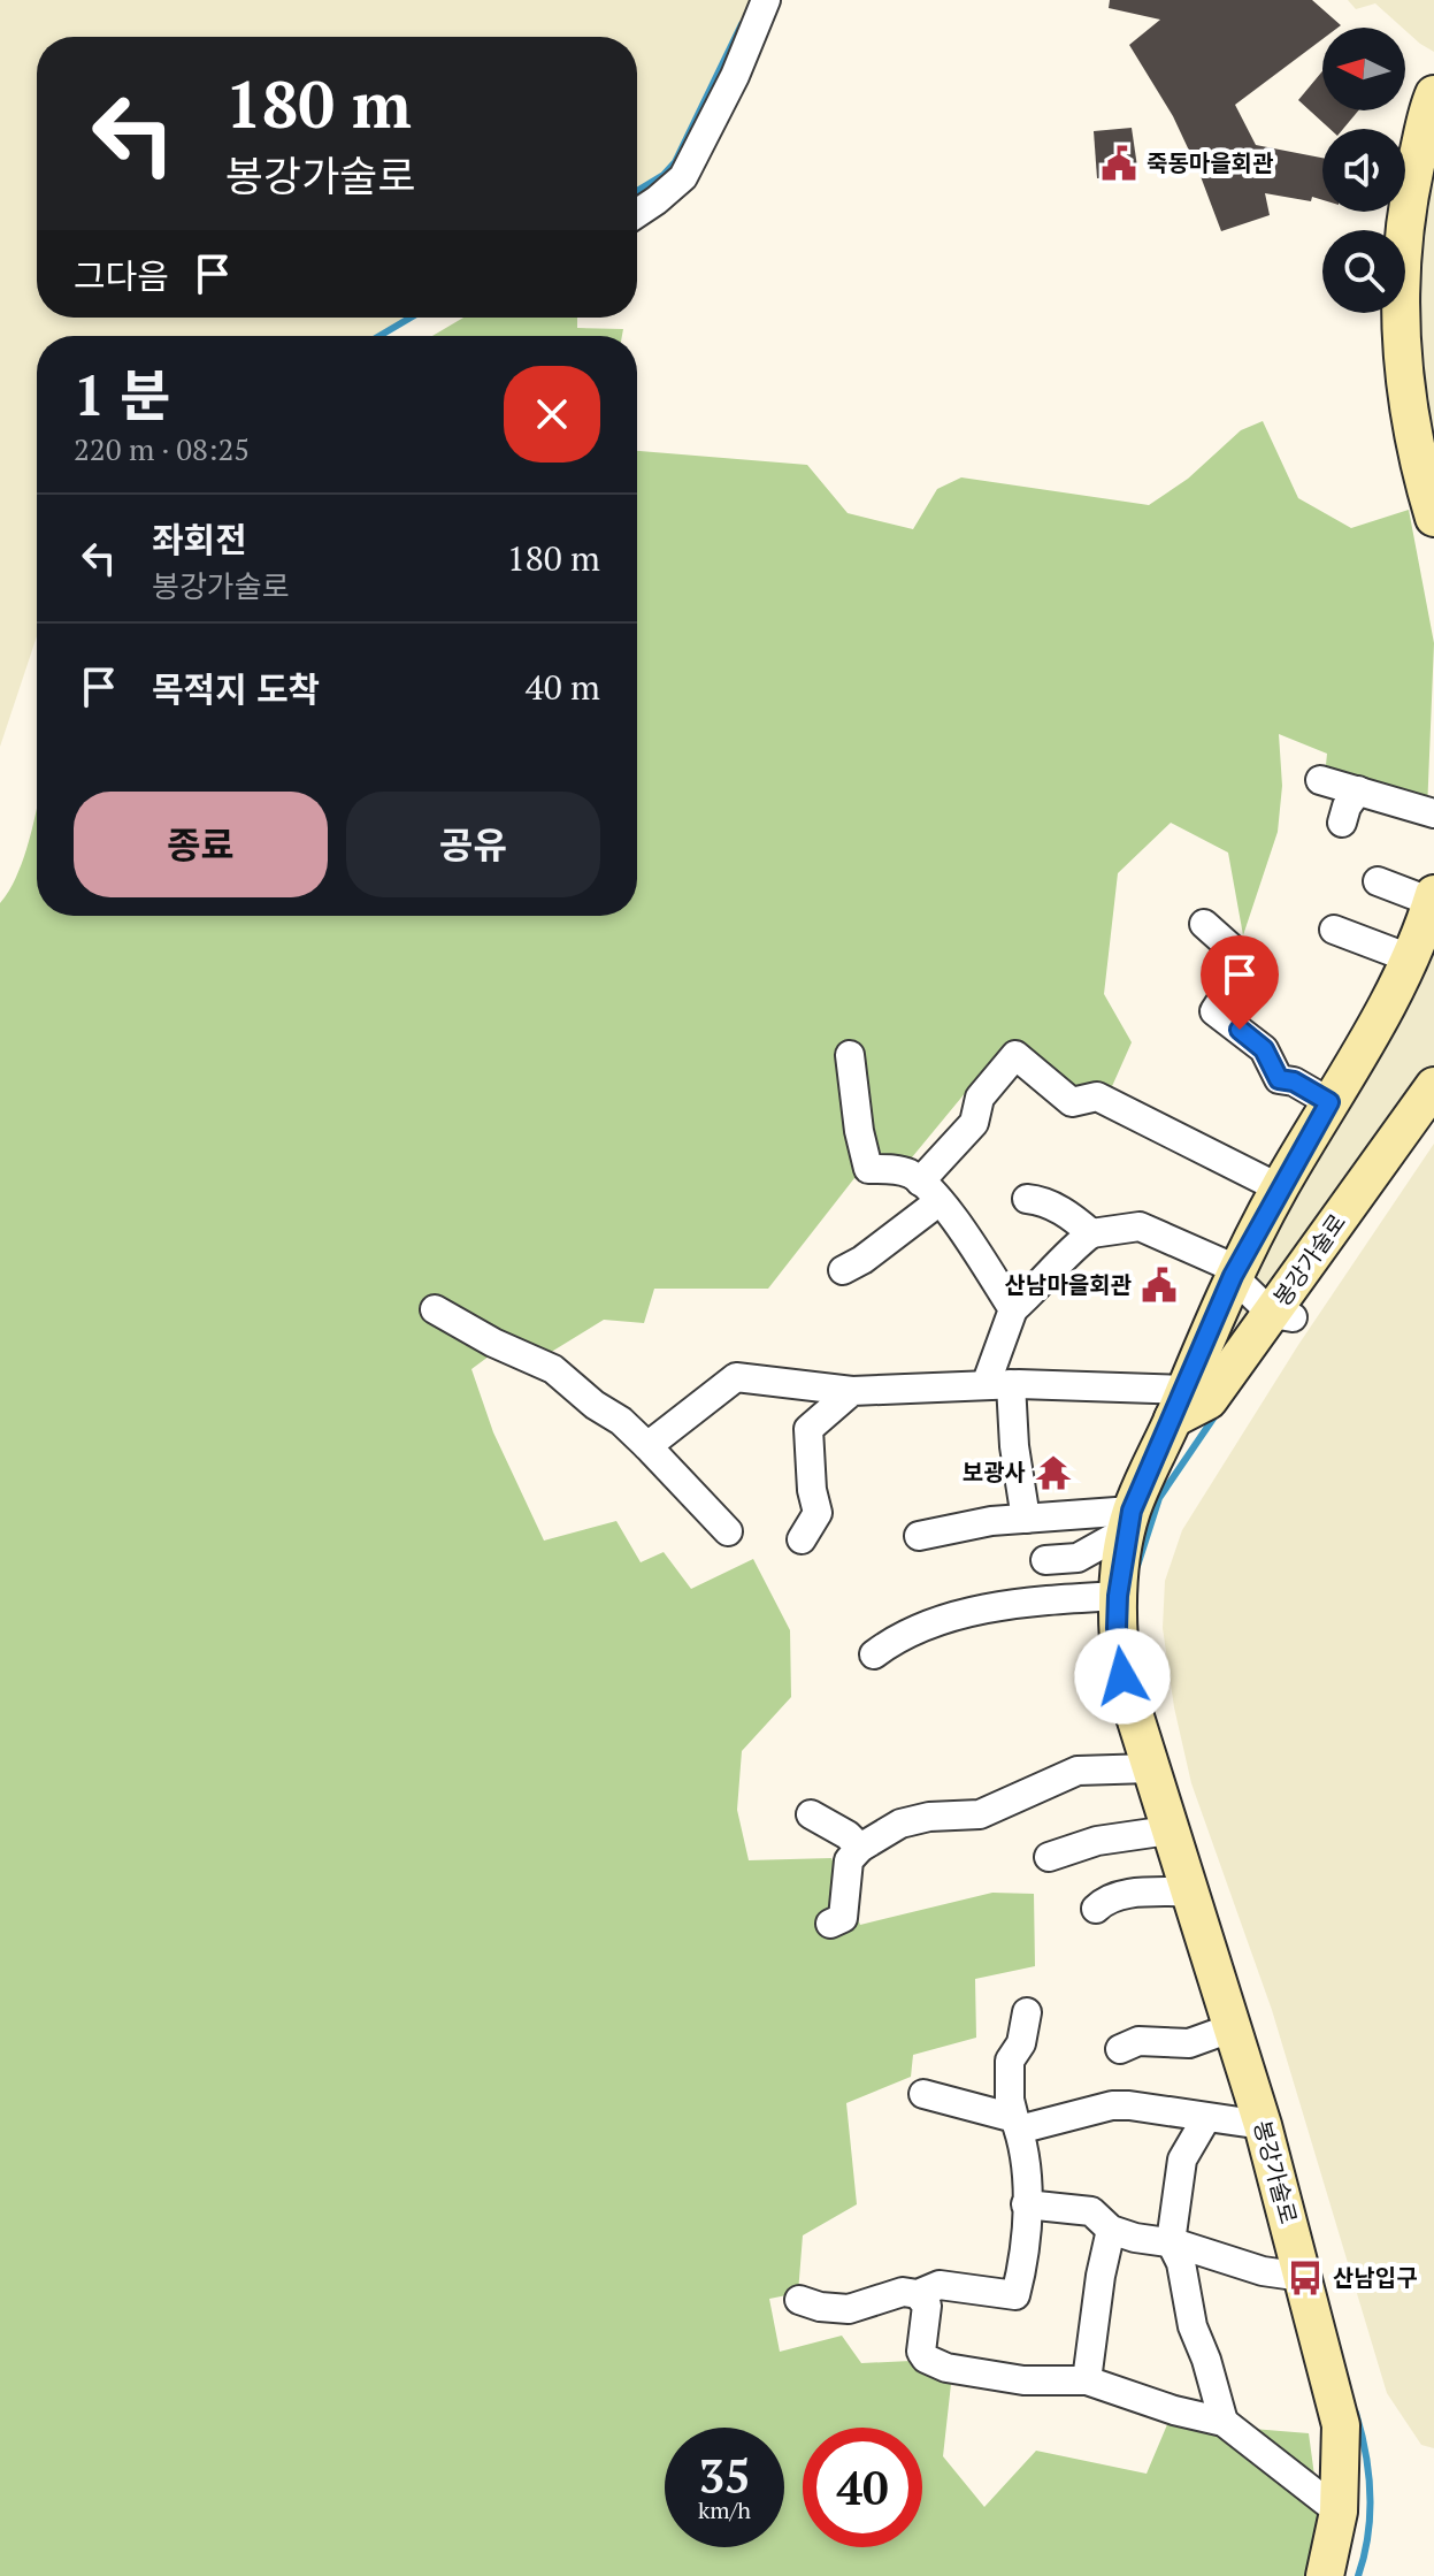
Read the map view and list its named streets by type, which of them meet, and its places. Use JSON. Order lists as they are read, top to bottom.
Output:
{
  "streets": {
    "street": ["봉강가술로"]
  },
  "places": {
    "public building": ["죽동마을회관", "산남마을회관"],
    "temple": ["보광사"],
    "bus stop": ["산남입구"]
  },
  "north": "left",
  "page": {
    "turn": ["180 m", "봉강가술로"],
    "then": "그다음",
    "heading": ["1 분", "220 m · 08:25"],
    "list": [
      {
        "name": "좌회전",
        "note": "봉강가술로",
        "value": "180 m"
      },
      {
        "name": "목적지 도착",
        "value": "40 m"
      }
    ],
    "buttons": ["종료", "공유"],
    "speed": "35 km/h",
    "limit": "40"
  }
}
